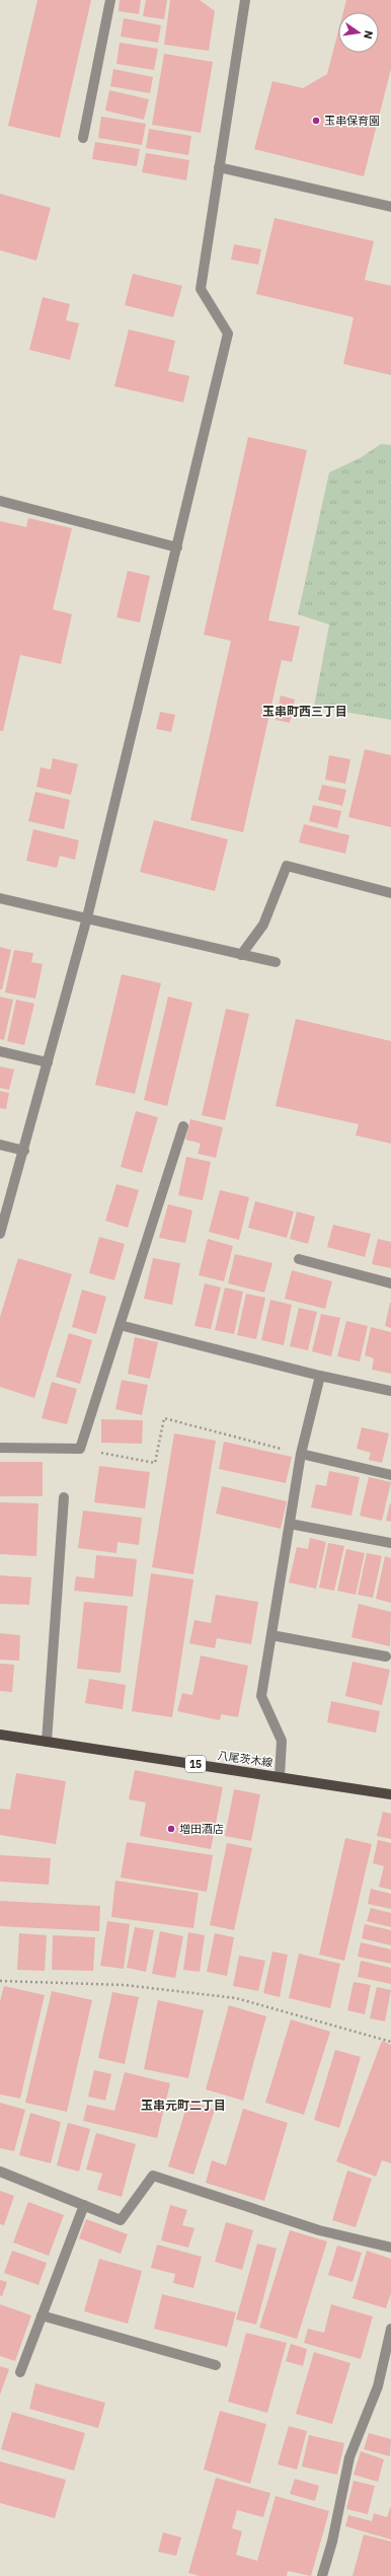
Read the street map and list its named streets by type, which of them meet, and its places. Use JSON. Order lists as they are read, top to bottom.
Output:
{
  "streets": {
    "main road": ["八尾茨木線", "15"]
  },
  "districts": ["玉串町西三丁目", "玉串元町二丁目"],
  "places": ["玉串保育園", "増田酒店"],
  "north": "right"
}
